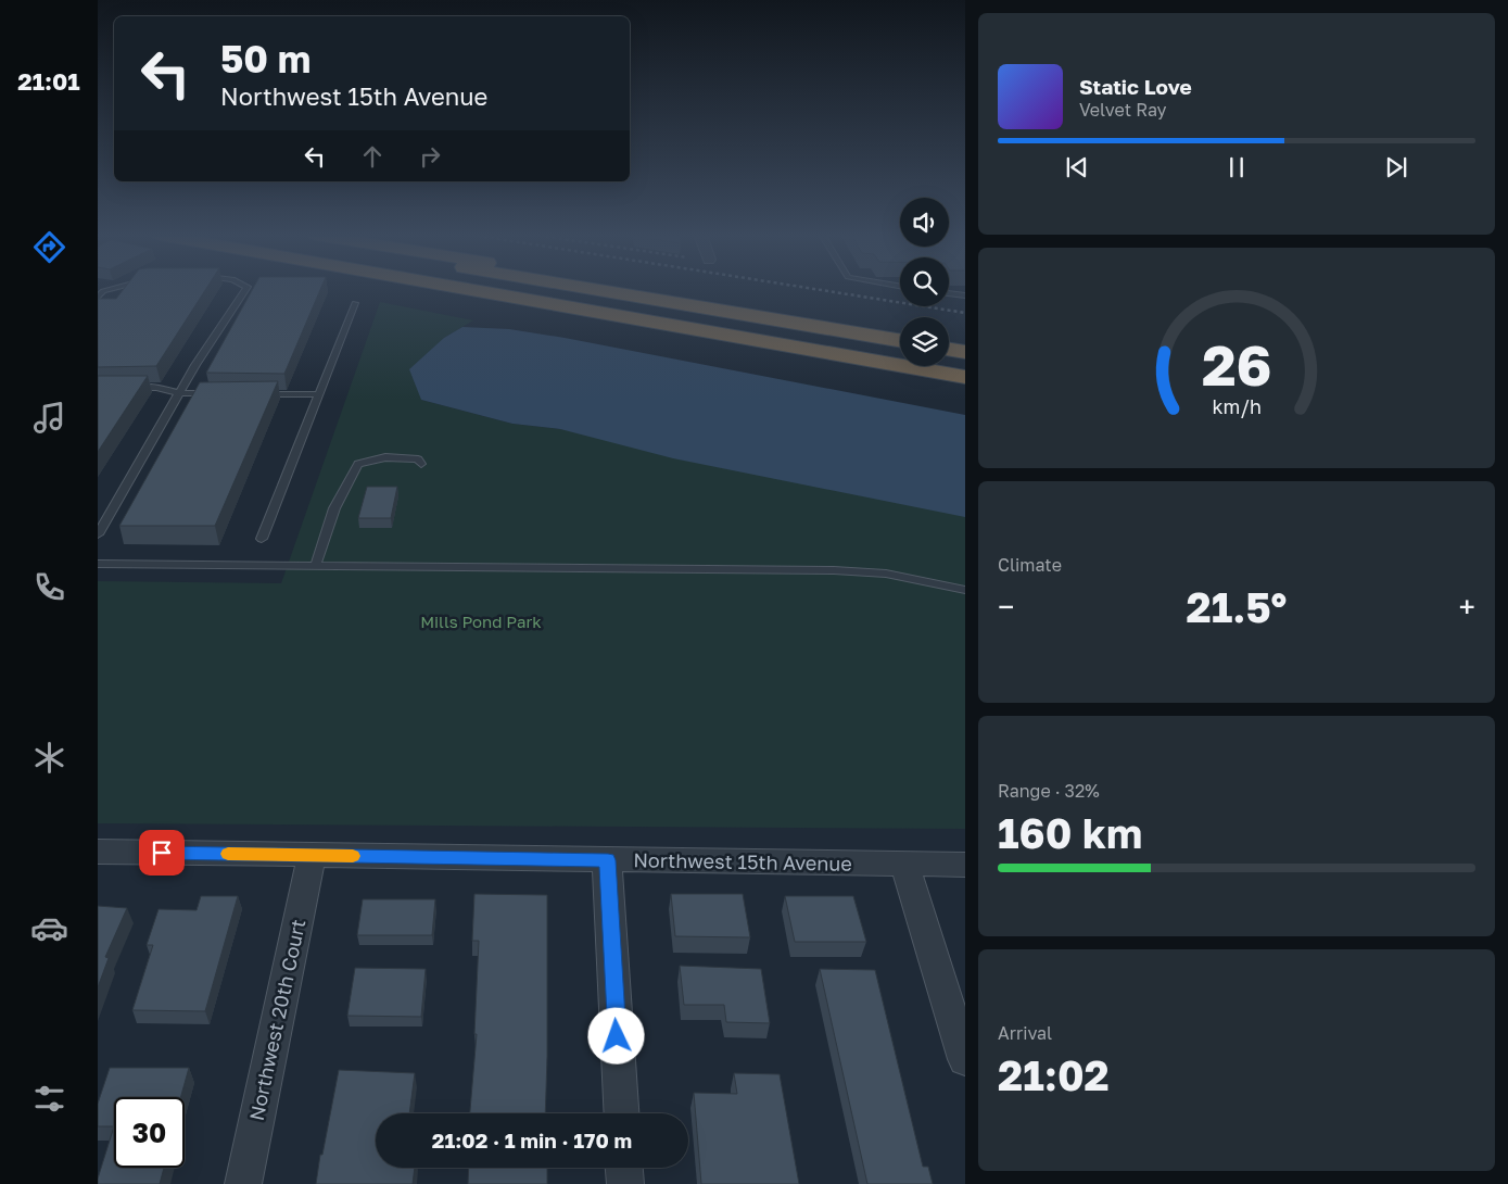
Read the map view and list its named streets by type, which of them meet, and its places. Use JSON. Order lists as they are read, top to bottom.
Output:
{
  "streets": {
    "street": ["Northwest 15th Avenue", "Northwest 20th Court"]
  },
  "crossings": [
    ["Northwest 15th Avenue", "Northwest 20th Court"]
  ],
  "parks": ["Mills Pond Park"],
  "page": {
    "tabs": "21:01",
    "turn": ["50 m", "Northwest 15th Avenue"],
    "song": ["Static Love", "Velvet Ray"],
    "tile": [
      "Climate",
      ["Range · 32%", "160 km"],
      ["Arrival", "21:02"]
    ],
    "heat": ["−", "21.5°", "+"],
    "limit": "30",
    "trip": "21:02 · 1 min · 170 m",
    "gauge": ["26", "km/h"]
  }
}
